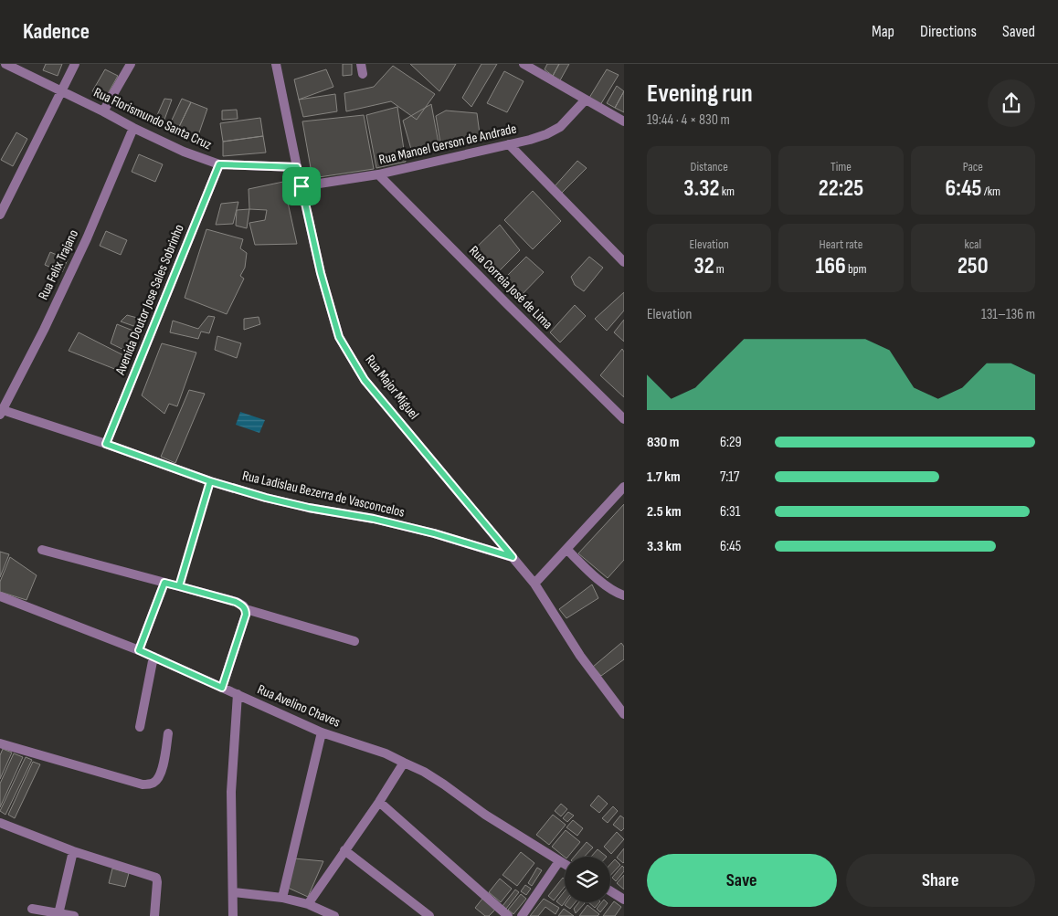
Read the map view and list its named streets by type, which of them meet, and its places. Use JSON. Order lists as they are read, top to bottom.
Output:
{
  "streets": {
    "street": [
      "Rua Florismundo Santa Cruz",
      "Rua Manoel Gerson de Andrade",
      "Rua Felix Trajano",
      "Rua Correia José de Lima",
      "Avenida Doutor Jose Sales Sobrinho",
      "Rua Major Miguel",
      "Rua Ladislau Bezerra de Vasconcelos",
      "Rua Avelino Chaves"
    ]
  },
  "crossings": [
    ["Rua Florismundo Santa Cruz", "Rua Felix Trajano"],
    ["Rua Florismundo Santa Cruz", "Avenida Doutor Jose Sales Sobrinho"],
    ["Rua Florismundo Santa Cruz", "Rua Major Miguel"],
    ["Rua Manoel Gerson de Andrade", "Rua Correia José de Lima"],
    ["Rua Manoel Gerson de Andrade", "Rua Major Miguel"],
    ["Rua Felix Trajano", "Rua Ladislau Bezerra de Vasconcelos"],
    ["Avenida Doutor Jose Sales Sobrinho", "Rua Ladislau Bezerra de Vasconcelos"],
    ["Rua Major Miguel", "Rua Ladislau Bezerra de Vasconcelos"]
  ],
  "page": {
    "header": "Kadence",
    "nav": ["Map", "Directions", "Saved"],
    "heading": ["Evening run", "19:44 · 4 × 830 m"],
    "stats": [
      ["Distance", "3.32 km"],
      ["Time", "22:25"],
      ["Pace", "6:45 /km"],
      ["Elevation", "32 m"],
      ["Heart rate", "166 bpm"],
      ["kcal", "250"]
    ],
    "chart": ["Elevation", "131–136 m"],
    "list": [
      {
        "name": "830 m",
        "note": "6:29"
      },
      {
        "name": "1.7 km",
        "note": "7:17"
      },
      {
        "name": "2.5 km",
        "note": "6:31"
      },
      {
        "name": "3.3 km",
        "note": "6:45"
      }
    ],
    "buttons": ["Save", "Share"]
  }
}
